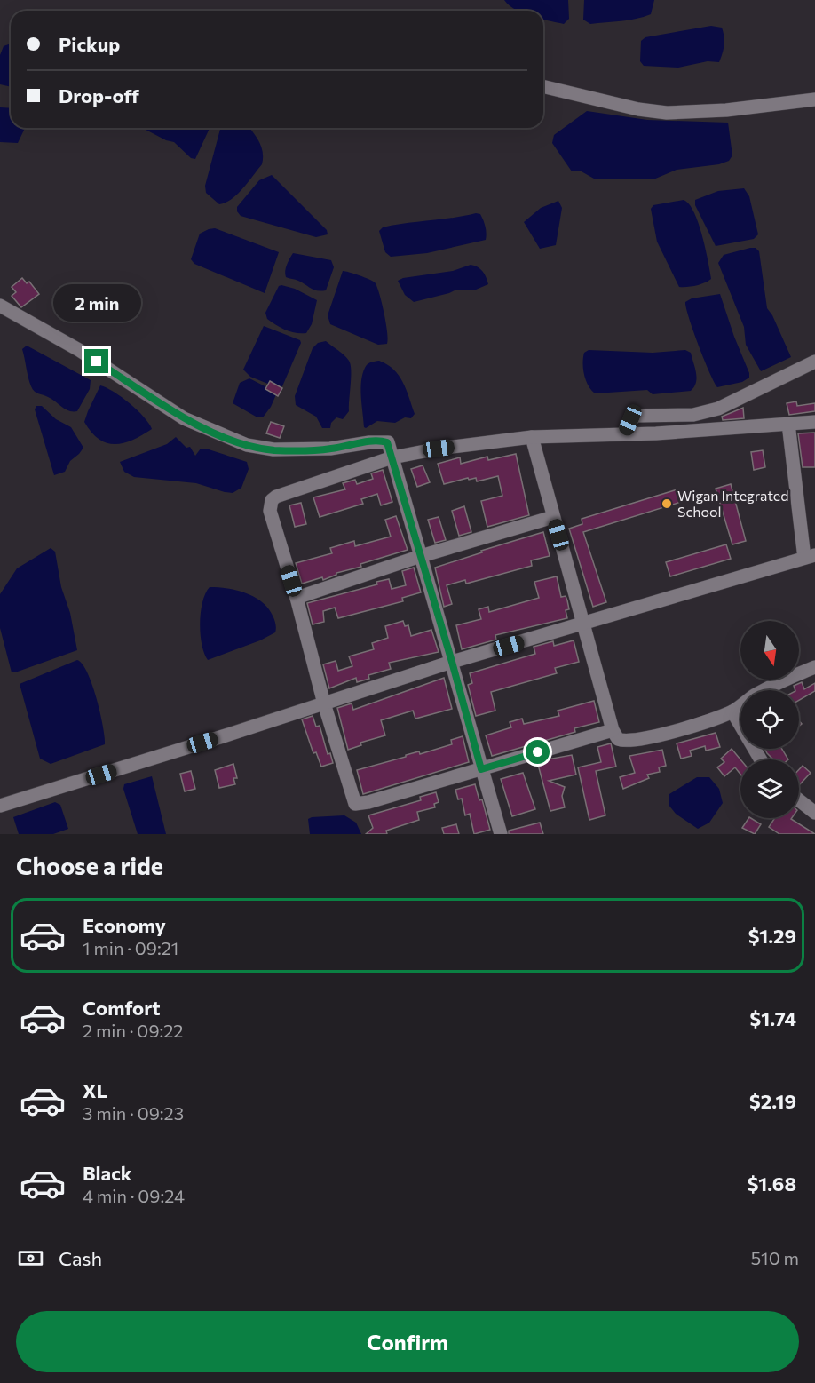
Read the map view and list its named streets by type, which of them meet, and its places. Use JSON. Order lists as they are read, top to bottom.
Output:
{
  "places": ["Wigan Integrated School"],
  "north": "bottom",
  "page": {
    "banner": ["Pickup", "Drop-off"],
    "bubble": "2 min",
    "heading": "Choose a ride",
    "list": [
      {
        "name": "Economy",
        "note": "1 min · 09:21",
        "value": "$1.29"
      },
      {
        "name": "Comfort",
        "note": "2 min · 09:22",
        "value": "$1.74"
      },
      {
        "name": "XL",
        "note": "3 min · 09:23",
        "value": "$2.19"
      },
      {
        "name": "Black",
        "note": "4 min · 09:24",
        "value": "$1.68"
      }
    ],
    "pay": ["Cash", "510 m"],
    "buttons": "Confirm"
  }
}
